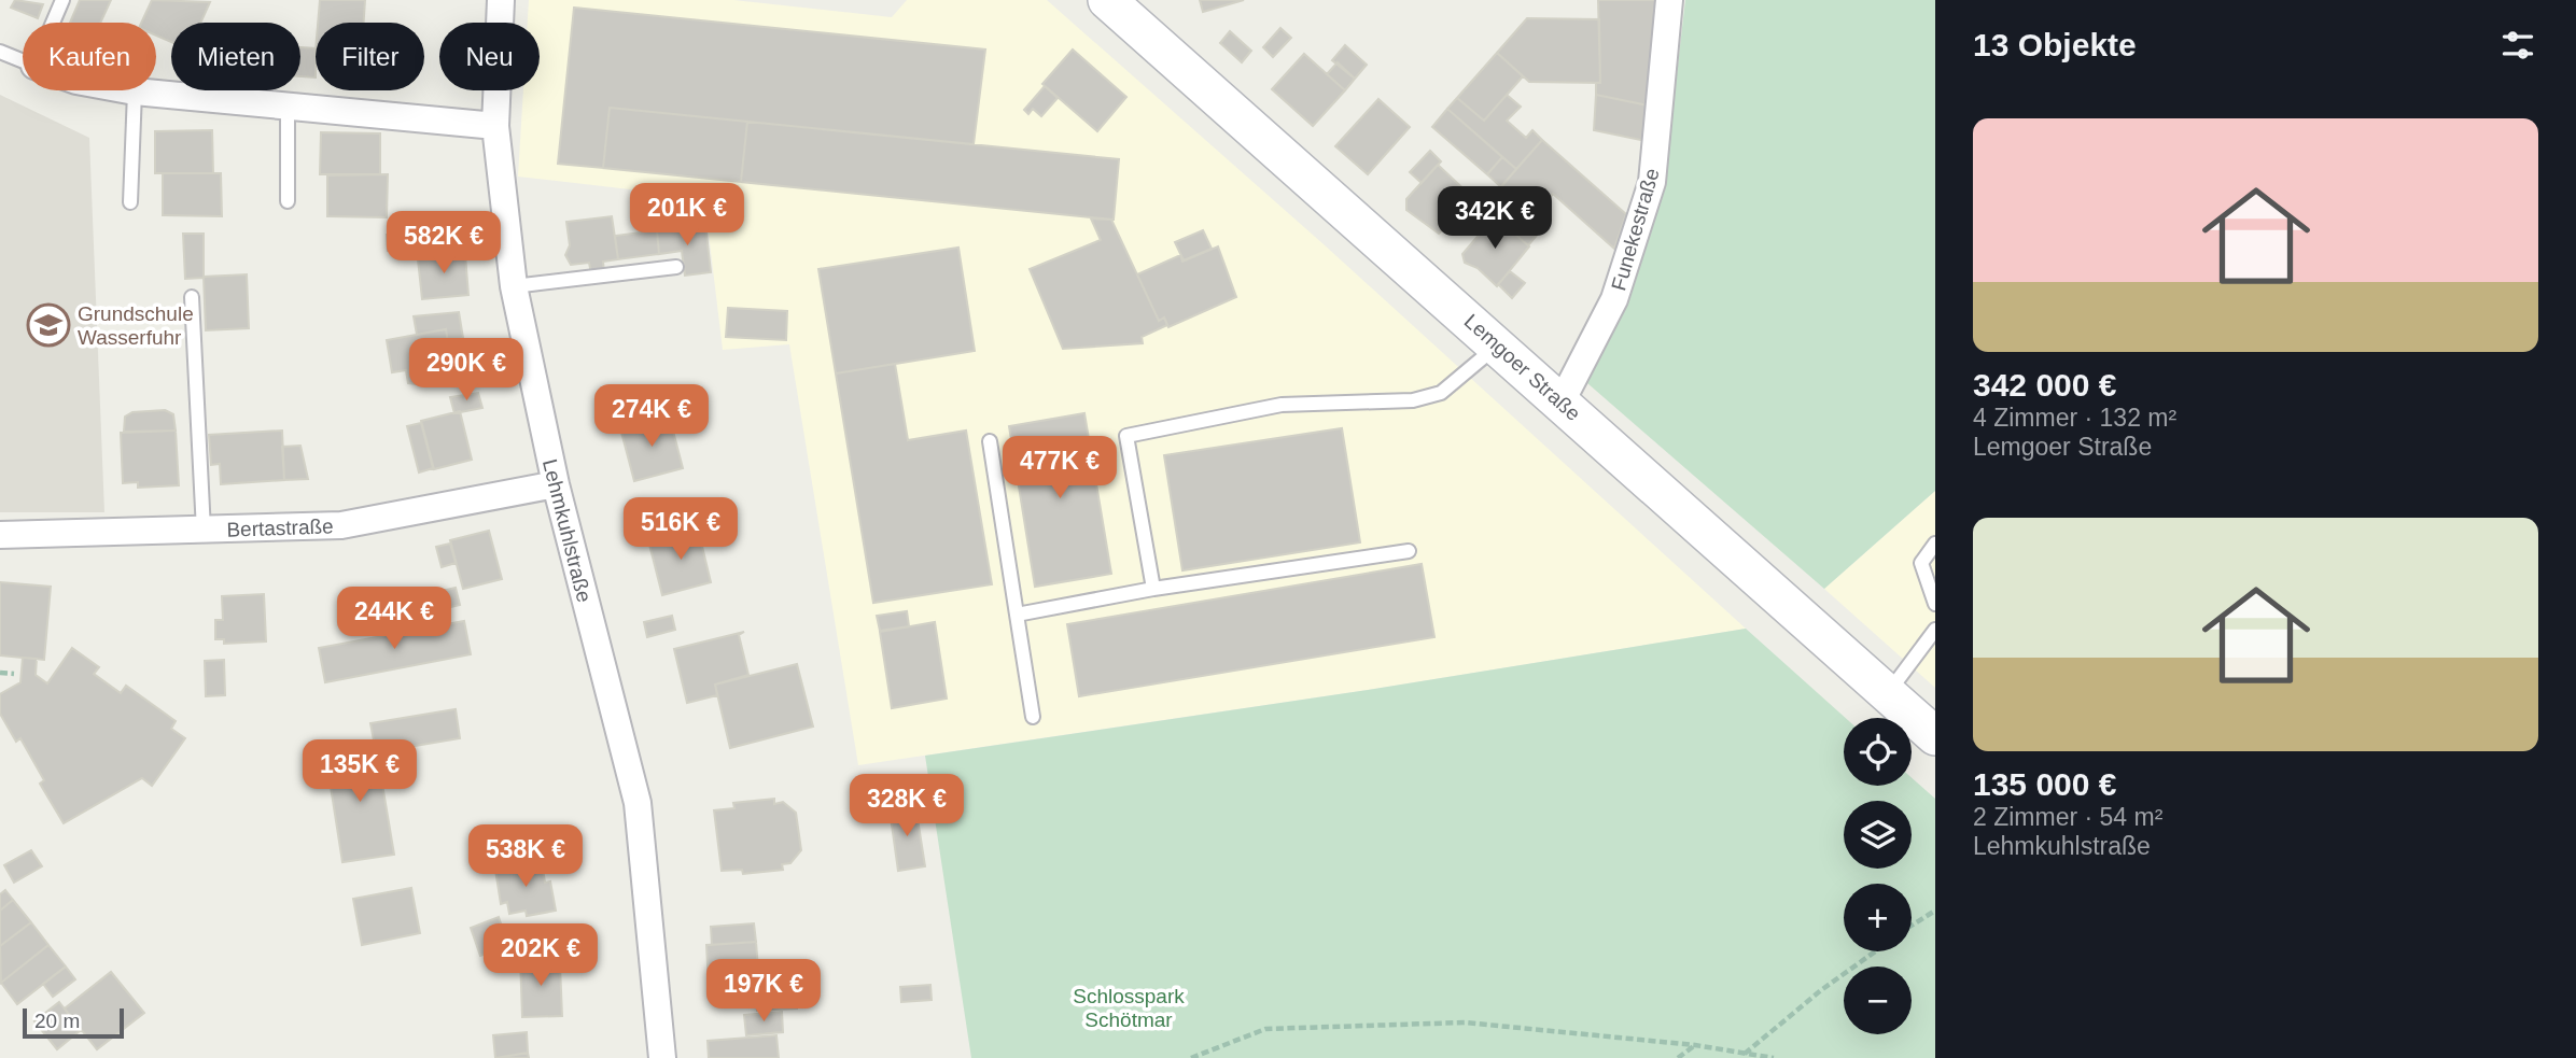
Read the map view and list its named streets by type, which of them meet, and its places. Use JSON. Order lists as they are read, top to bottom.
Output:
{
  "streets": {
    "street": [
      "Funekestraße",
      "Lemgoer Straße",
      "Bertastraße",
      "Lehmkuhlstraße"
    ]
  },
  "crossings": [
    ["Funekestraße", "Lemgoer Straße"],
    ["Bertastraße", "Lehmkuhlstraße"]
  ],
  "parks": ["Schlosspark Schötmar"],
  "places": {
    "school or university": ["Grundschule Wasserfuhr"]
  },
  "scale_bar": "20 m",
  "page": {
    "heading": "13 Objekte",
    "chip": [
      "Kaufen",
      "Mieten",
      "Filter",
      "Neu"
    ],
    "list": [
      {
        "name": "342 000 €",
        "note": "4 Zimmer · 132 m² · Lemgoer Straße"
      },
      {
        "name": "135 000 €",
        "note": "2 Zimmer · 54 m² · Lehmkuhlstraße"
      }
    ],
    "price": [
      "201K €",
      "342K €",
      "582K €",
      "290K €",
      "274K €",
      "477K €",
      "516K €",
      "244K €",
      "135K €",
      "328K €",
      "538K €",
      "202K €",
      "197K €"
    ],
    "map_buttons": ["+", "−"],
    "scale": "20 m"
  }
}
